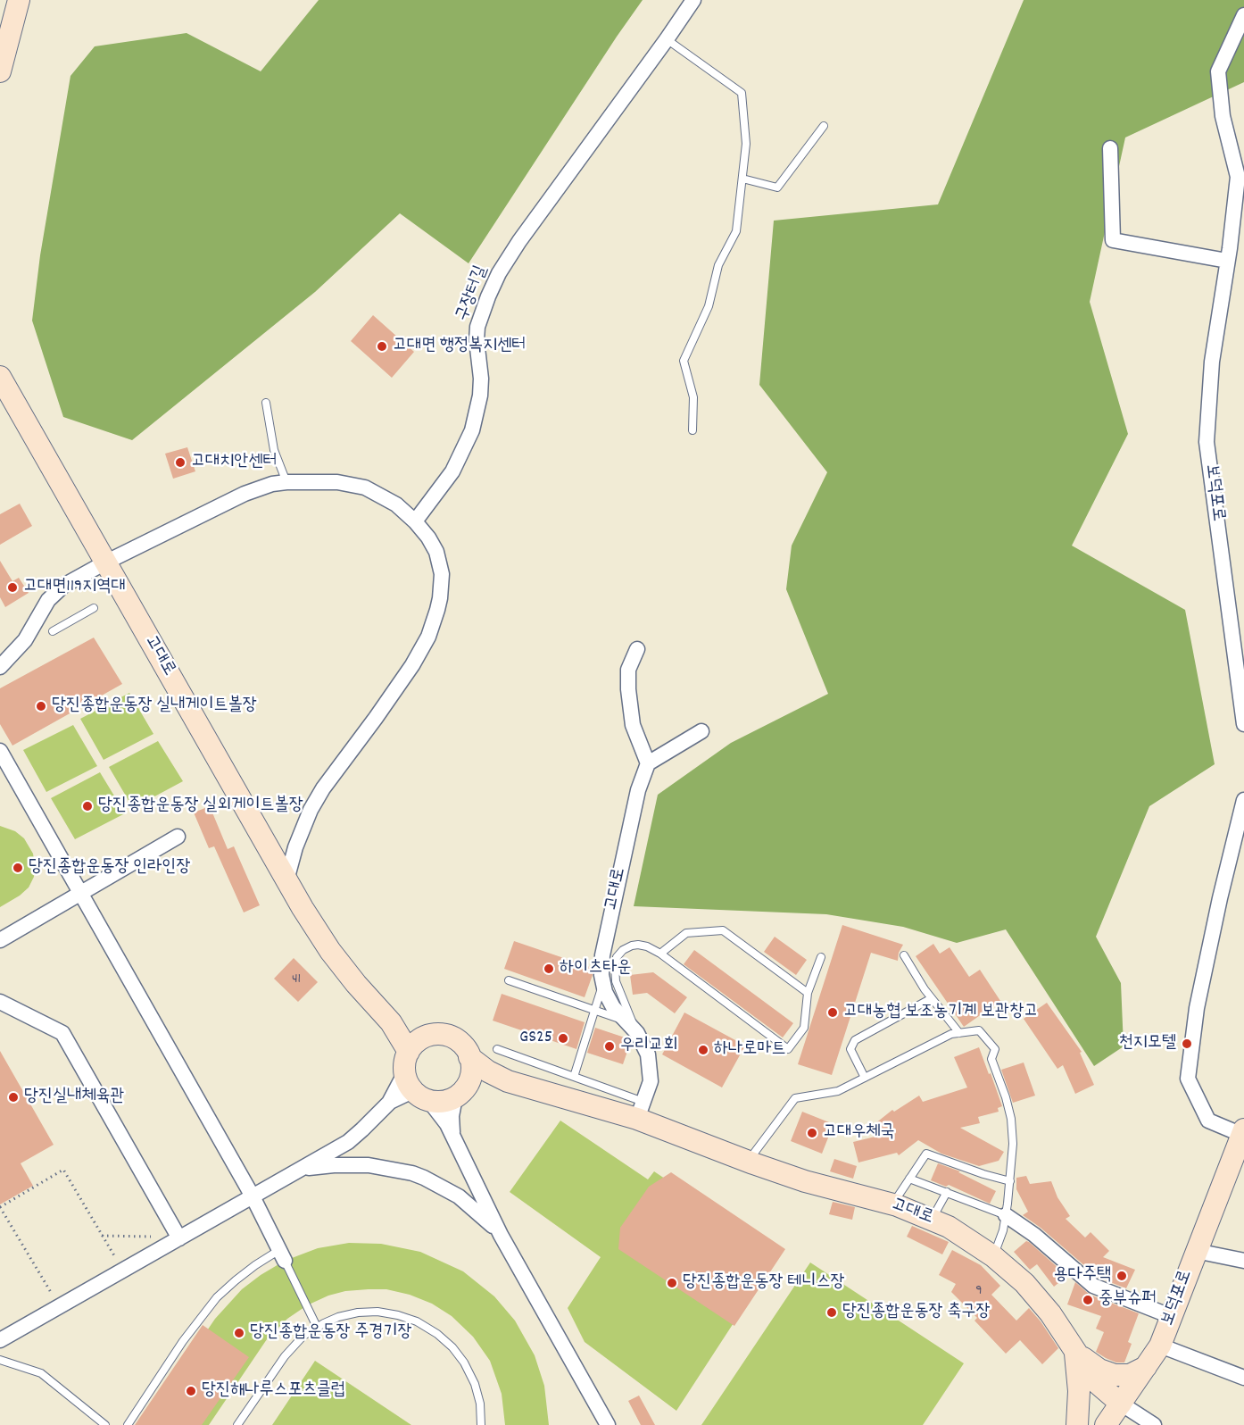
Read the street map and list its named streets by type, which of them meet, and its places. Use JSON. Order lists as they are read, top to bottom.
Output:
{
  "streets": {
    "street": ["구장터길", "보덕포로", "고대로"]
  },
  "crossings": [
    ["보덕포로", "고대로"]
  ],
  "places": [
    "고대면 행정복지센터",
    "고대치안센터",
    "고대면119지역대",
    "당진종합운동장 실내게이트볼장",
    "당진종합운동장 실외게이트볼장",
    "당진종합운동장 인라인장",
    "하이츠타운",
    "고대농협 보조농기계 보관창고",
    "GS25",
    "천지모텔",
    "우리교회",
    "하나로마트",
    "당진실내체육관",
    "고대우체국",
    "용다주택",
    "당진종합운동장 테니스장",
    "중부슈퍼",
    "당진종합운동장 축구장",
    "당진종합운동장 주경기장",
    "당진해나루스포츠클럽"
  ],
  "house_numbers": ["41", "9"]
}
